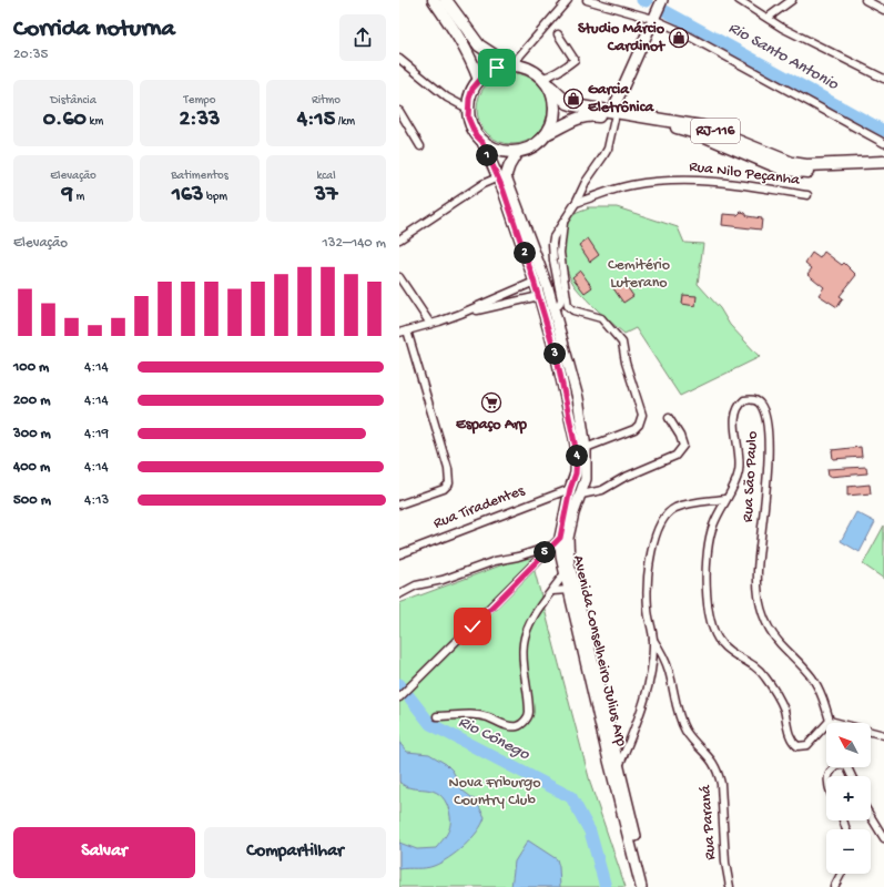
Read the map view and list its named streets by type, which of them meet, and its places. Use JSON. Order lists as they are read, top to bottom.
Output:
{
  "streets": {
    "main road": ["RJ-116", "Avenida Conselheiro Julius Arp"],
    "street": [
      "Rua Nilo Peçanha",
      "Rua São Paulo",
      "Rua Tiradentes",
      "Rua Paraná"
    ]
  },
  "crossings": [
    ["RJ-116", "Avenida Conselheiro Julius Arp"],
    ["Rua São Paulo", "Avenida Conselheiro Julius Arp"],
    ["Rua São Paulo", "Rua Paraná"],
    ["Rua Tiradentes", "Avenida Conselheiro Julius Arp"]
  ],
  "water": ["Rio Santo Antonio", "Rio Cônego"],
  "parks": ["Cemitério Luterano", "Nova Friburgo Country Club"],
  "places": {
    "shop": ["Studio Márcio Cardinot", "Garcia Eletrônica"],
    "supermarket": ["Espaço Arp"]
  },
  "north": "top left",
  "page": {
    "heading": ["Corrida noturna", "20:35"],
    "stats": [
      ["Distância", "0.60 km"],
      ["Tempo", "2:33"],
      ["Ritmo", "4:15 /km"],
      ["Elevação", "9 m"],
      ["Batimentos", "163 bpm"],
      ["kcal", "37"]
    ],
    "pins": [
      "1",
      "2",
      "3",
      "4",
      "5"
    ],
    "chart": ["Elevação", "132–140 m"],
    "list": [
      {
        "name": "100 m",
        "note": "4:14"
      },
      {
        "name": "200 m",
        "note": "4:14"
      },
      {
        "name": "300 m",
        "note": "4:19"
      },
      {
        "name": "400 m",
        "note": "4:14"
      },
      {
        "name": "500 m",
        "note": "4:13"
      }
    ],
    "map_buttons": ["+", "−"],
    "buttons": ["Salvar", "Compartilhar"]
  }
}
